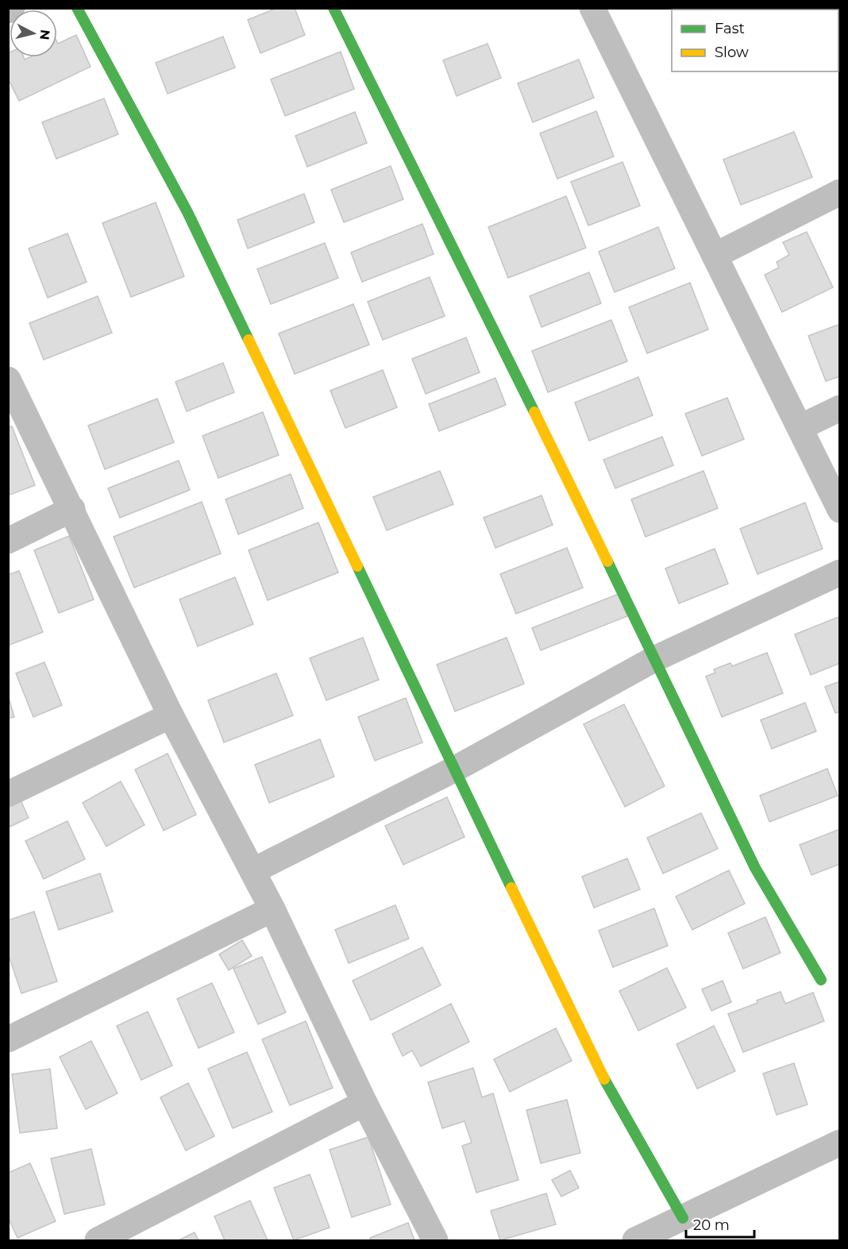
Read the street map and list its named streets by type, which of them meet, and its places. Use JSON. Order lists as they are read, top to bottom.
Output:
{
  "legend": ["Fast", "Slow"],
  "scale_bar": "20 m",
  "north": "right"
}
